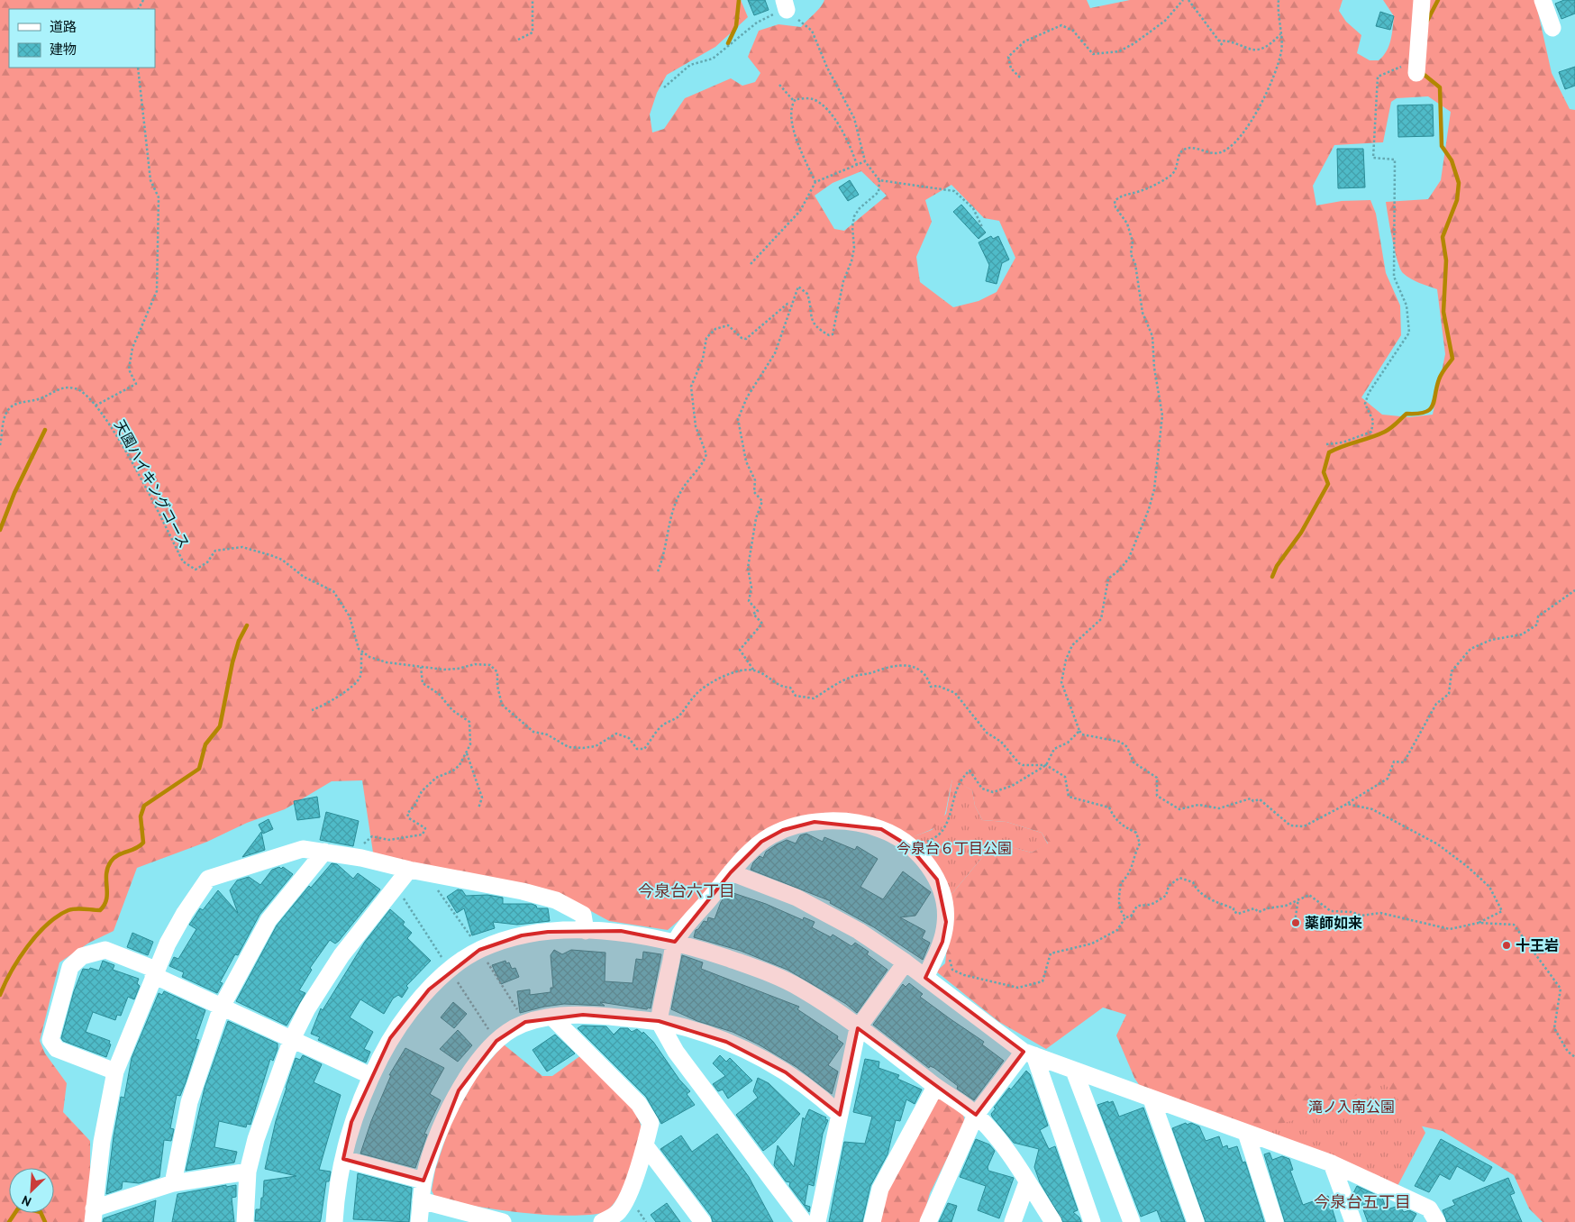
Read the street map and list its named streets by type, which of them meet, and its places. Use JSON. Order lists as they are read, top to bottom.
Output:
{
  "streets": {
    "path": ["天園ハイキングコース"]
  },
  "districts": ["今泉台六丁目", "今泉台五丁目"],
  "parks": ["今泉台６丁目公園", "滝ノ入南公園"],
  "places": ["薬師如来", "十王岩"],
  "legend": ["道路", "建物"],
  "north": "bottom left"
}
